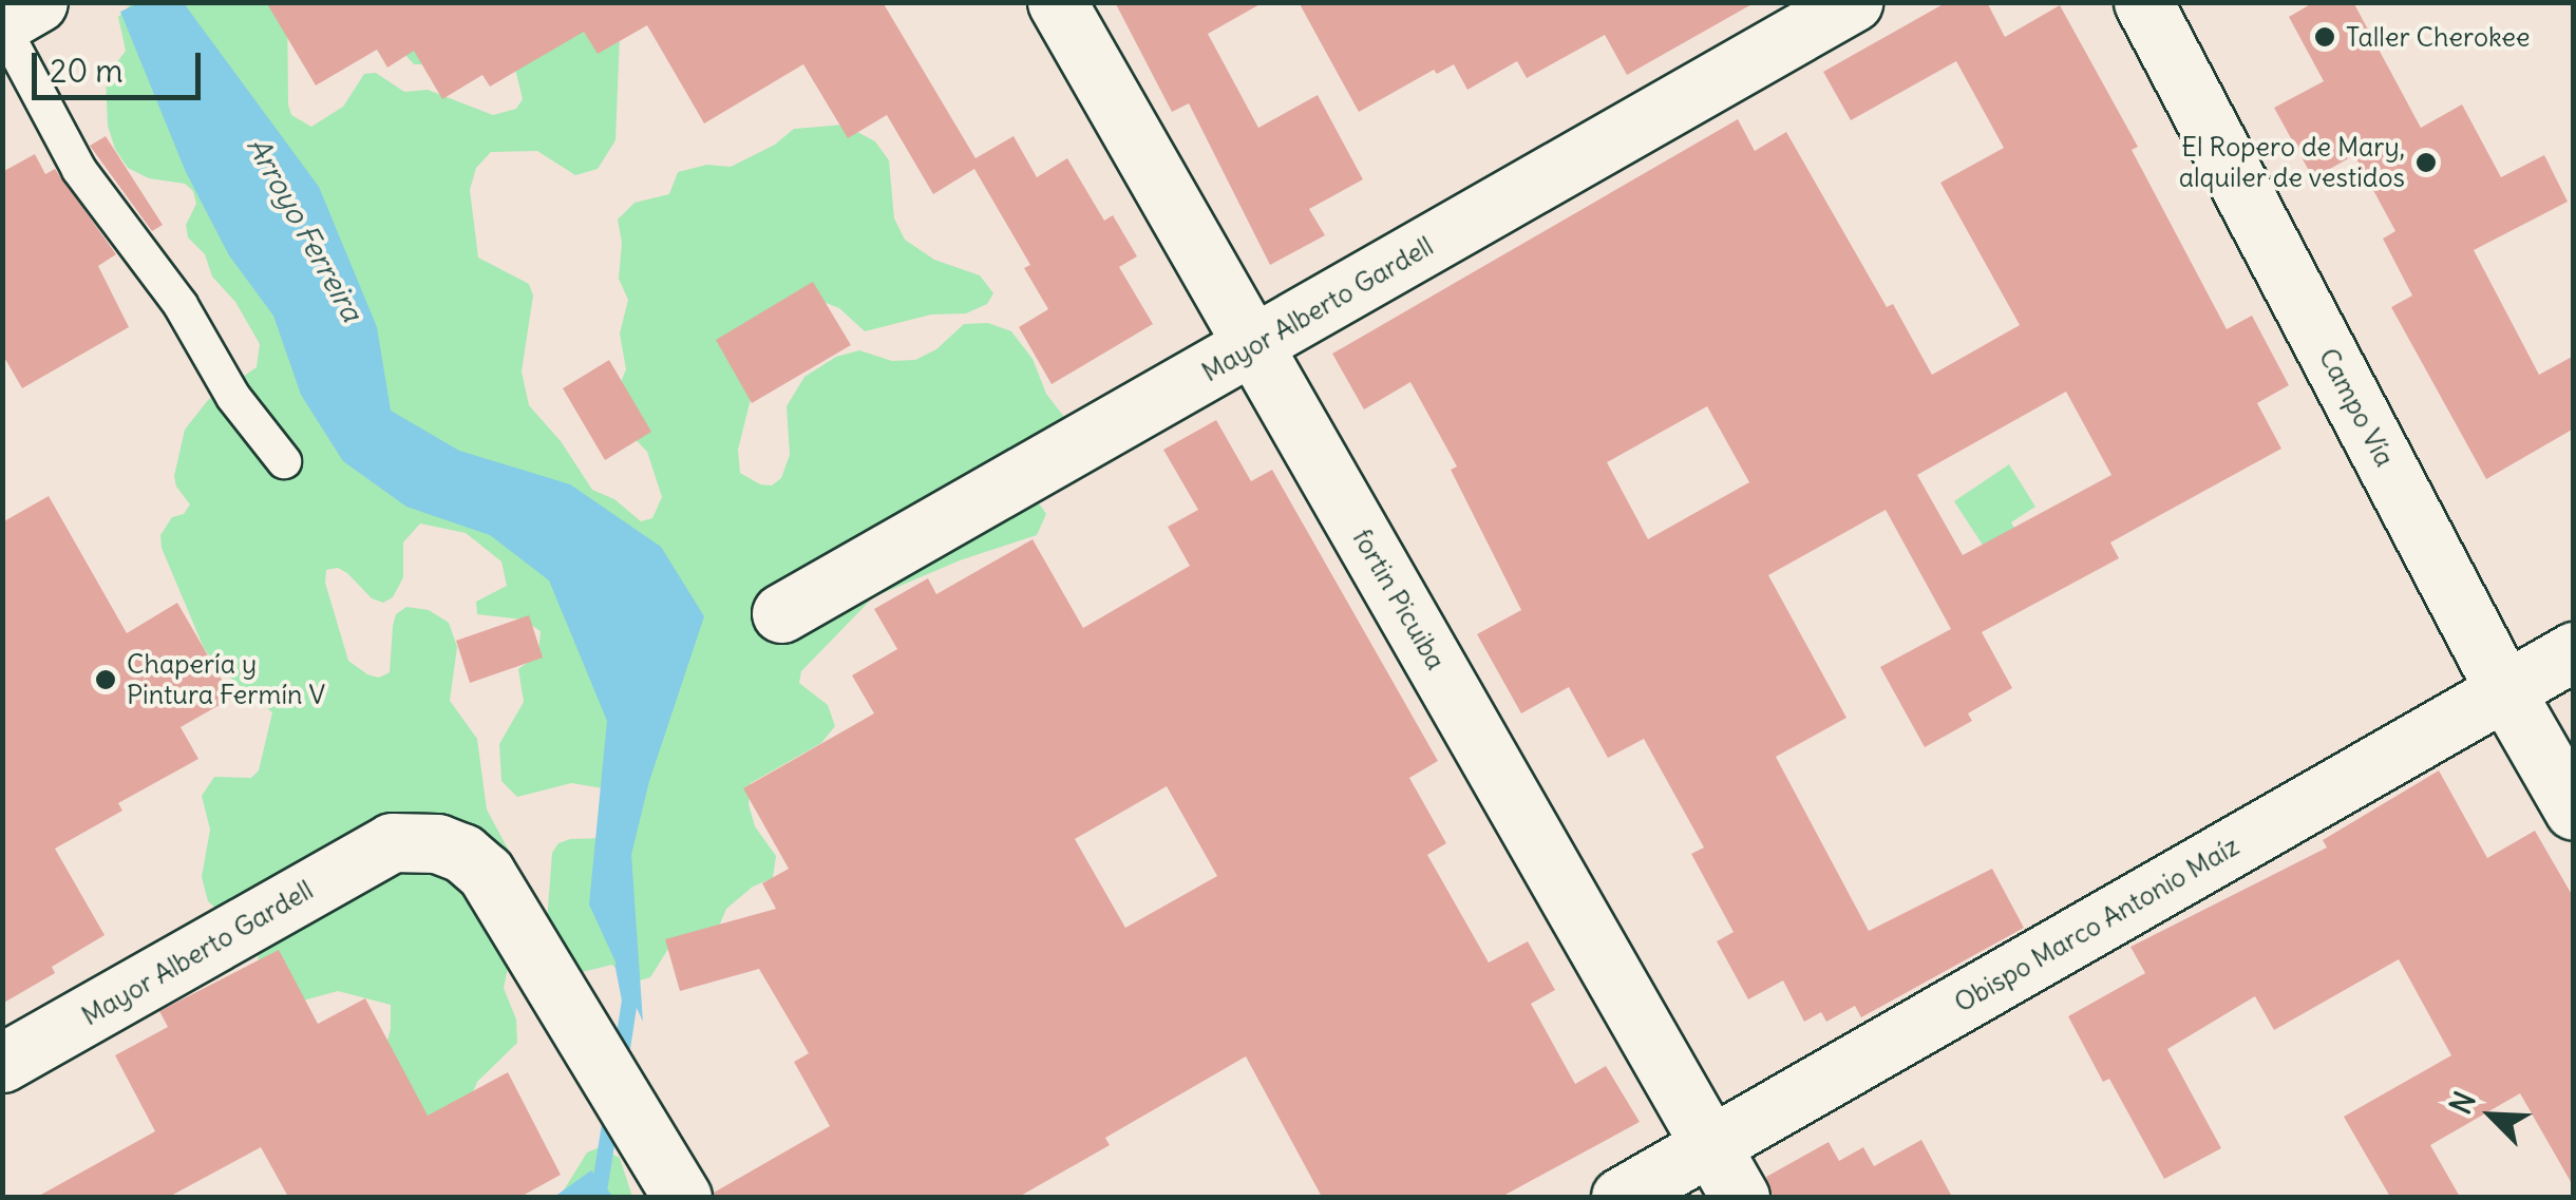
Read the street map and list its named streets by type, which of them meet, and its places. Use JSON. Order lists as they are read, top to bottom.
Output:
{
  "streets": {
    "street": [
      "Mayor Alberto Gardell",
      "Campo Vía",
      "fortin Picuiba",
      "Obispo Marco Antonio Maíz"
    ]
  },
  "crossings": [
    ["Mayor Alberto Gardell", "fortin Picuiba"],
    ["Campo Vía", "Obispo Marco Antonio Maíz"],
    ["fortin Picuiba", "Obispo Marco Antonio Maíz"]
  ],
  "water": ["Arroyo Ferreira"],
  "places": ["Taller Cherokee", "El Ropero de Mary, alquiler de vestidos", "Chapería y Pintura Fermín V"],
  "scale_bar": "20 m",
  "north": "top left"
}
